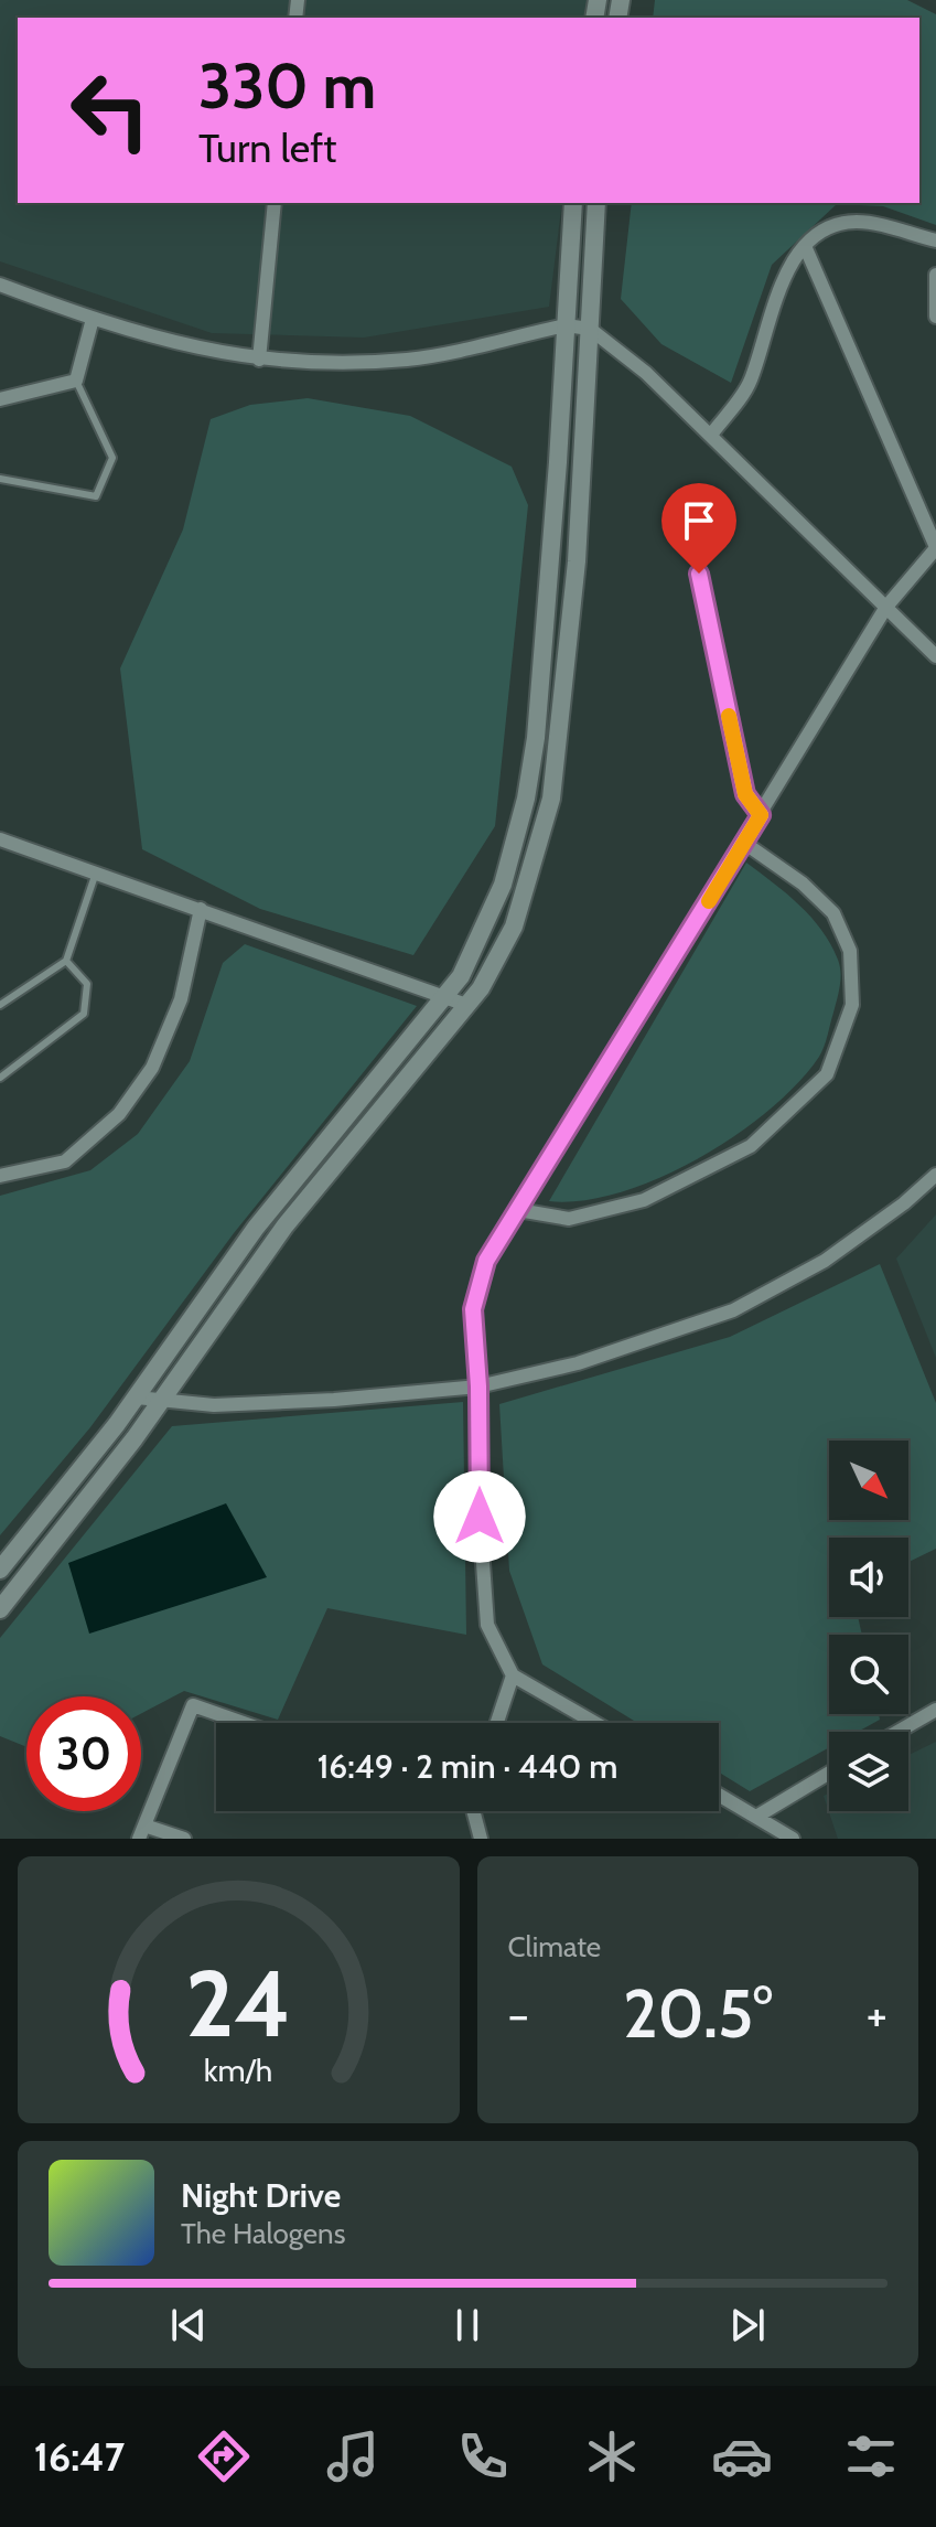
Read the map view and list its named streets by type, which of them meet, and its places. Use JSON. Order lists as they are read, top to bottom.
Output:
{
  "north": "bottom right",
  "page": {
    "turn": ["330 m", "Turn left"],
    "limit": "30",
    "trip": "16:49 · 2 min · 440 m",
    "tile": "Climate",
    "heat": ["−", "20.5°", "+"],
    "song": ["Night Drive", "The Halogens"],
    "tabs": "16:47",
    "gauge": ["24", "km/h"]
  }
}
